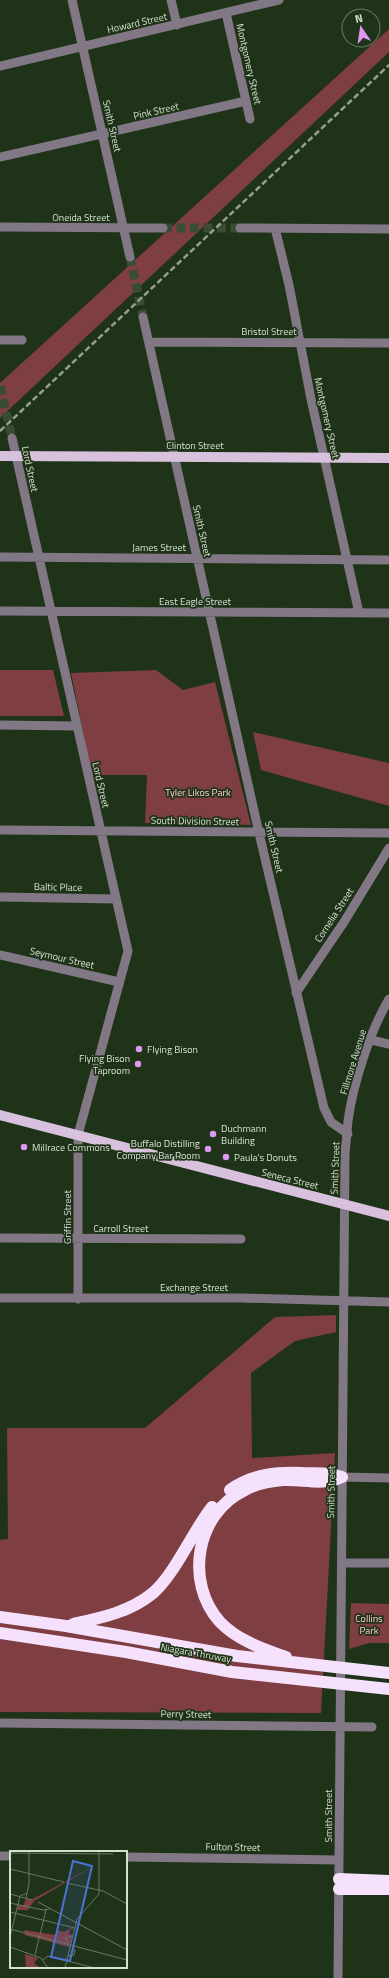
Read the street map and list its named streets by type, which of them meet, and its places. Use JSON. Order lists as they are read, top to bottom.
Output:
{
  "streets": {
    "highway": ["Niagara Thruway"],
    "main road": ["Clinton Street", "Seneca Street"],
    "street": [
      "Howard Street",
      "Montgomery Street",
      "Pink Street",
      "Smith Street",
      "Oneida Street",
      "Bristol Street",
      "Lord Street",
      "James Street",
      "East Eagle Street",
      "South Division Street",
      "Baltic Place",
      "Cornelia Street",
      "Seymour Street",
      "Fillmore Avenue",
      "Griffin Street",
      "Carroll Street",
      "Exchange Street",
      "Perry Street",
      "Fulton Street"
    ]
  },
  "crossings": [
    ["Howard Street", "Montgomery Street"],
    ["Howard Street", "Smith Street"],
    ["Montgomery Street", "Pink Street"],
    ["Montgomery Street", "Bristol Street"],
    ["Montgomery Street", "Clinton Street"],
    ["Montgomery Street", "James Street"],
    ["Montgomery Street", "East Eagle Street"],
    ["Pink Street", "Smith Street"],
    ["Smith Street", "Oneida Street"],
    ["Smith Street", "Bristol Street"],
    ["Smith Street", "Clinton Street"],
    ["Smith Street", "James Street"],
    ["Smith Street", "East Eagle Street"],
    ["Smith Street", "South Division Street"],
    ["Smith Street", "Cornelia Street"],
    ["Smith Street", "Fillmore Avenue"],
    ["Smith Street", "Seneca Street"],
    ["Smith Street", "Exchange Street"],
    ["Smith Street", "Perry Street"],
    ["Smith Street", "Fulton Street"],
    ["Clinton Street", "Lord Street"],
    ["Lord Street", "James Street"],
    ["Lord Street", "East Eagle Street"],
    ["Lord Street", "South Division Street"],
    ["Lord Street", "Baltic Place"],
    ["Lord Street", "Seymour Street"],
    ["Lord Street", "Seneca Street"],
    ["Lord Street", "Griffin Street"],
    ["Seneca Street", "Griffin Street"],
    ["Griffin Street", "Carroll Street"],
    ["Griffin Street", "Exchange Street"]
  ],
  "parks": ["Tyler Likos Park", "Collins Park"],
  "places": [
    "Flying Bison",
    "Flying Bison Taproom",
    "Duchmann Building",
    "Millrace Commons",
    "Buffalo Distilling Company Bar Room",
    "Paula's Donuts"
  ],
  "north": "top"
}
